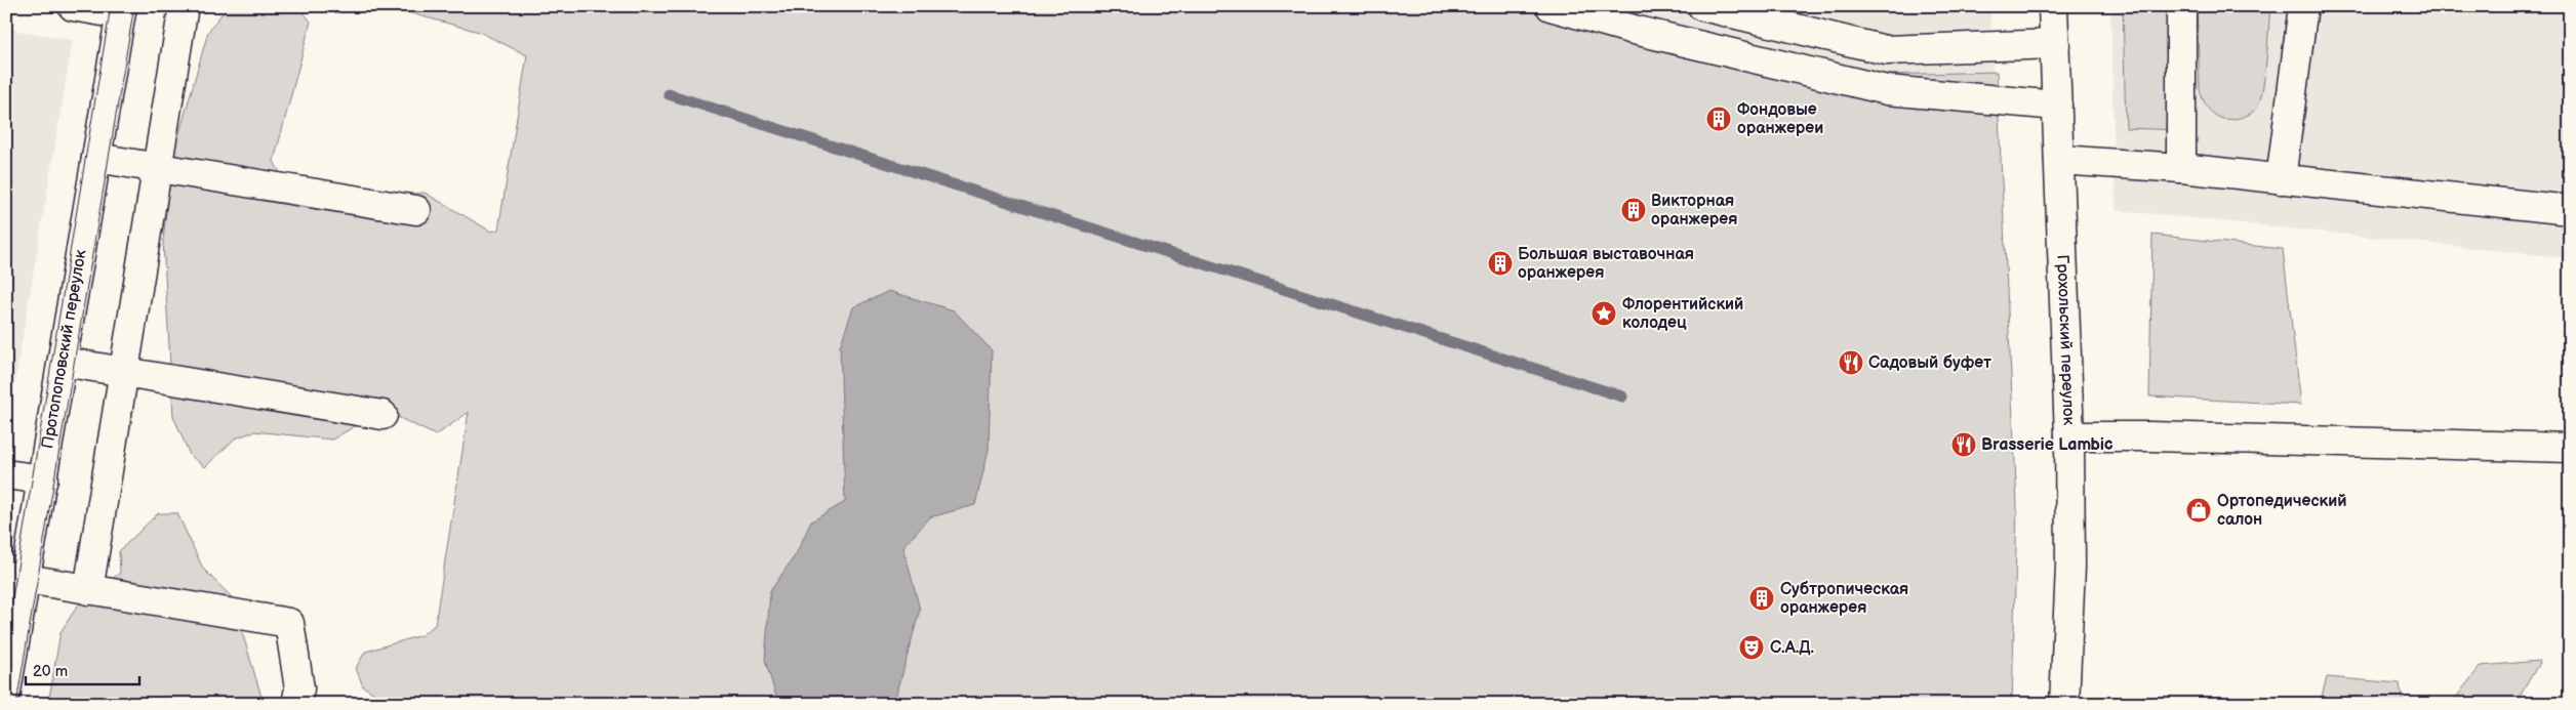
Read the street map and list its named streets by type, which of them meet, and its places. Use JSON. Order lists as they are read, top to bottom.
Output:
{
  "streets": {
    "street": ["Грохольский переулок", "Протопоповский переулок"]
  },
  "places": {
    "building": [
      "Фондовые оранжереи",
      "Викторная оранжерея",
      "Большая выставочная оранжерея",
      "Субтропическая оранжерея"
    ],
    "place": ["Флорентийский колодец"],
    "restaurant": ["Садовый буфет", "Brasserie Lambic"],
    "shop": ["Ортопедический салон"],
    "theatre": ["С.А.Д."]
  },
  "scale_bar": "20 m"
}
